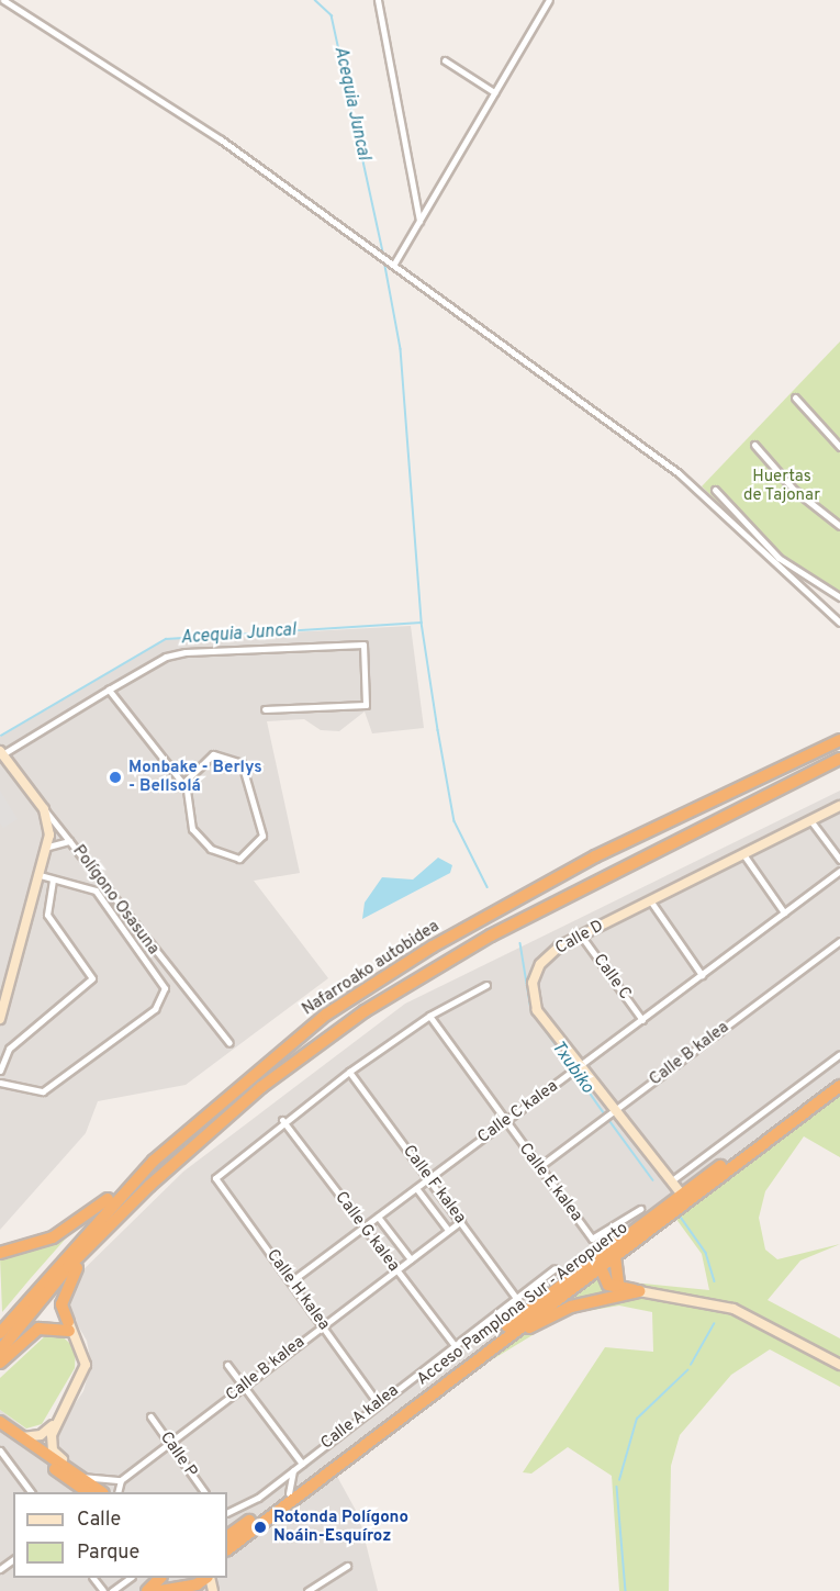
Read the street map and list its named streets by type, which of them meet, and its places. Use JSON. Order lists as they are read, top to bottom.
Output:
{
  "streets": {
    "highway": ["Nafarroako autobidea", "Acceso Pamplona Sur - Aeropuerto"],
    "street": [
      "Polígono Osasuna",
      "Calle D",
      "Calle C",
      "Calle B kalea",
      "Calle C kalea",
      "Calle E kalea",
      "Calle F kalea",
      "Calle G kalea",
      "Calle H kalea",
      "Calle A kalea",
      "Calle P"
    ]
  },
  "crossings": [
    ["Calle D", "Calle C"],
    ["Calle D", "Calle B kalea"],
    ["Calle D", "Calle C kalea"],
    ["Calle D", "Acceso Pamplona Sur - Aeropuerto"],
    ["Calle C", "Calle C kalea"],
    ["Calle B kalea", "Calle E kalea"],
    ["Calle B kalea", "Calle F kalea"],
    ["Calle B kalea", "Calle G kalea"],
    ["Calle B kalea", "Calle H kalea"],
    ["Calle B kalea", "Calle P"],
    ["Calle C kalea", "Calle E kalea"],
    ["Calle C kalea", "Calle F kalea"],
    ["Calle C kalea", "Calle G kalea"],
    ["Calle C kalea", "Calle H kalea"],
    ["Calle F kalea", "Calle A kalea"],
    ["Calle G kalea", "Calle H kalea"],
    ["Calle G kalea", "Calle A kalea"],
    ["Calle H kalea", "Calle A kalea"]
  ],
  "water": ["Acequia Juncal", "Txubiko"],
  "parks": ["Huertas de Tajonar"],
  "places": ["Monbake - Berlys - Bellsolá", "Rotonda Polígono Noáin-Esquíroz"],
  "legend": ["Calle", "Parque"]
}
